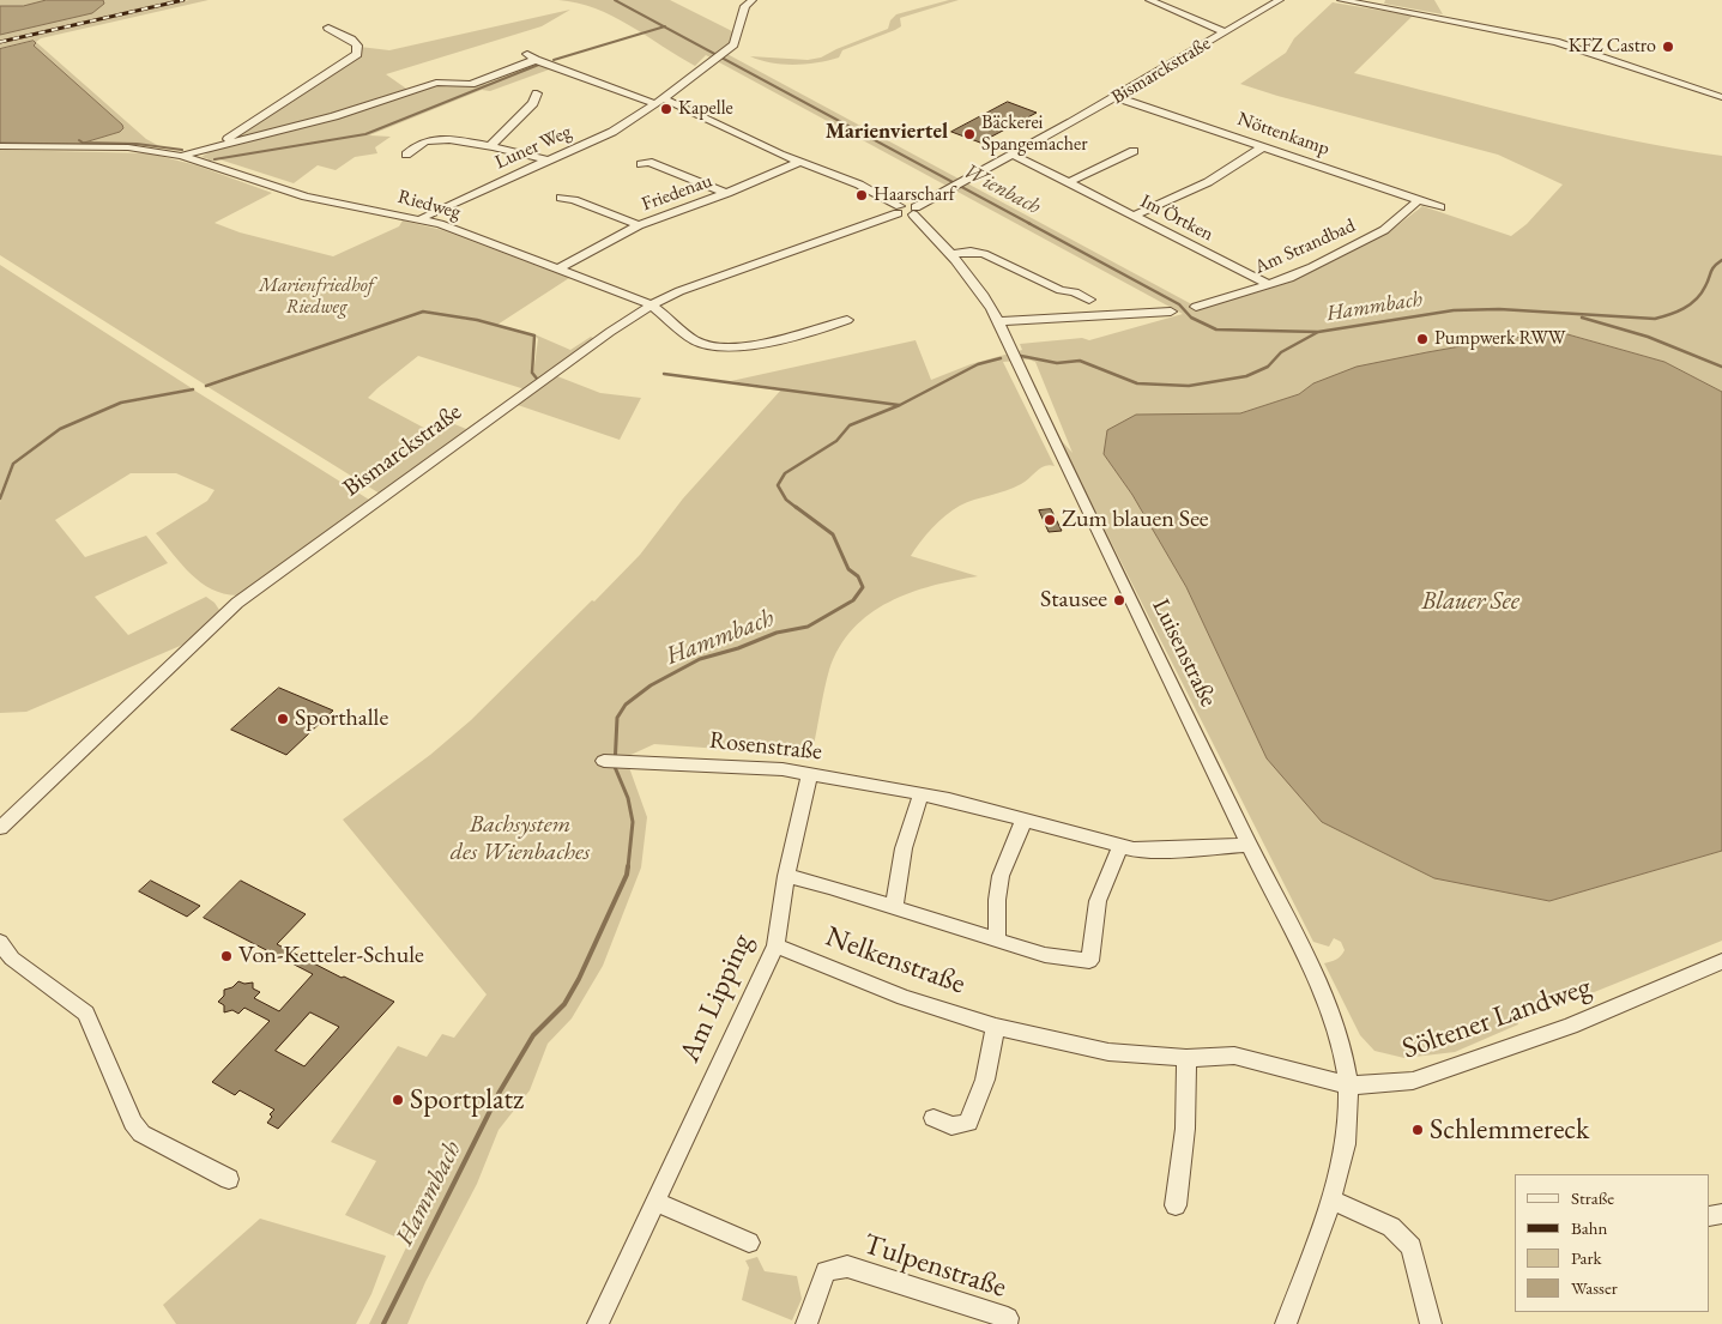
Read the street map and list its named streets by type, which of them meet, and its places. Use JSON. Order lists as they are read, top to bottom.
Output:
{
  "streets": {
    "street": [
      "Bismarckstraße",
      "Nöttenkamp",
      "Luner Weg",
      "Friedenau",
      "Riedweg",
      "Im Örtken",
      "Am Strandbad",
      "Luisenstraße",
      "Rosenstraße",
      "Nelkenstraße",
      "Am Lipping",
      "Söltener Landweg",
      "Tulpenstraße"
    ]
  },
  "crossings": [
    ["Bismarckstraße", "Nöttenkamp"],
    ["Bismarckstraße", "Riedweg"],
    ["Bismarckstraße", "Im Örtken"],
    ["Bismarckstraße", "Luisenstraße"],
    ["Nöttenkamp", "Am Strandbad"],
    ["Luner Weg", "Riedweg"],
    ["Friedenau", "Riedweg"],
    ["Im Örtken", "Am Strandbad"],
    ["Luisenstraße", "Rosenstraße"],
    ["Luisenstraße", "Nelkenstraße"],
    ["Luisenstraße", "Söltener Landweg"],
    ["Rosenstraße", "Am Lipping"],
    ["Nelkenstraße", "Am Lipping"],
    ["Nelkenstraße", "Söltener Landweg"]
  ],
  "districts": ["Marienviertel"],
  "water": ["Wienbach", "Hammbach", "Blauer See"],
  "parks": ["Marienfriedhof Riedweg", "Bachsystem des Wienbaches"],
  "places": [
    "KFZ Castro",
    "Kapelle",
    "Bäckerei Spangemacher",
    "Haarscharf",
    "Pumpwerk RWW",
    "Zum blauen See",
    "Stausee",
    "Sporthalle",
    "Von-Ketteler-Schule",
    "Sportplatz",
    "Schlemmereck"
  ],
  "legend": [
    "Straße",
    "Bahn",
    "Park",
    "Wasser"
  ]
}
